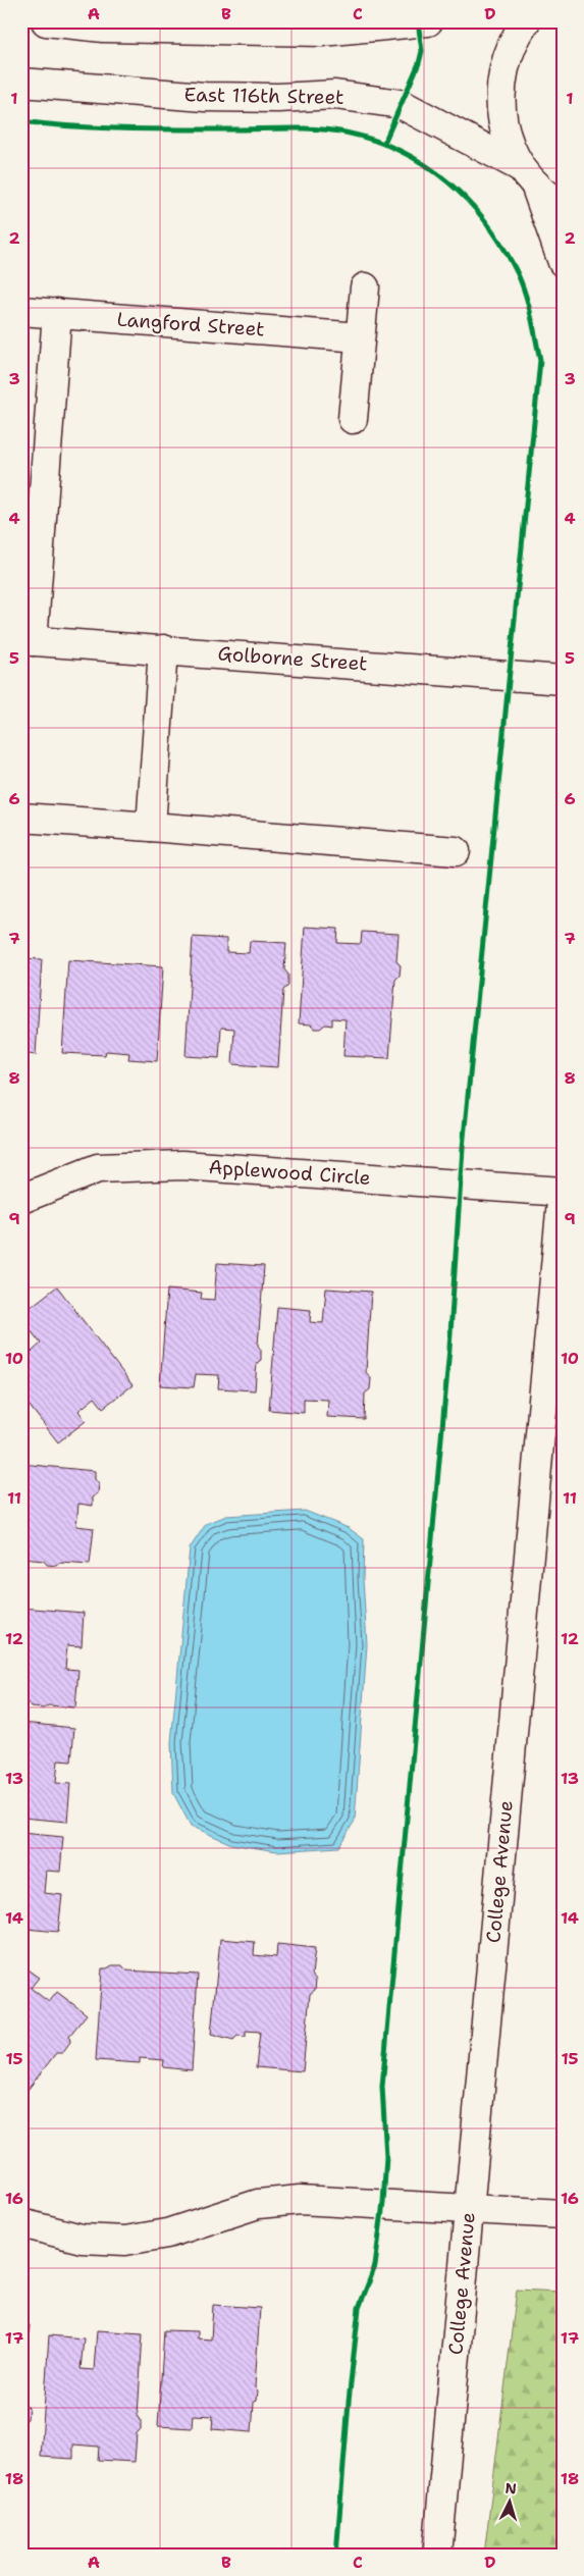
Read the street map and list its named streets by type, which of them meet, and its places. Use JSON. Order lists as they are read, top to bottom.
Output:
{
  "streets": {
    "main road": [
      "East 116th Street",
      "Langford Street",
      "Golborne Street",
      "Applewood Circle",
      "College Avenue"
    ]
  },
  "crossings": [
    ["Applewood Circle", "College Avenue"]
  ],
  "north": "top",
  "grid": {
    "columns": [
      "A",
      "B",
      "C",
      "D"
    ],
    "rows": [
      "1",
      "2",
      "3",
      "4",
      "5",
      "6",
      "7",
      "8",
      "9",
      "10",
      "11",
      "12",
      "13",
      "14",
      "15",
      "16",
      "17",
      "18"
    ]
  }
}
